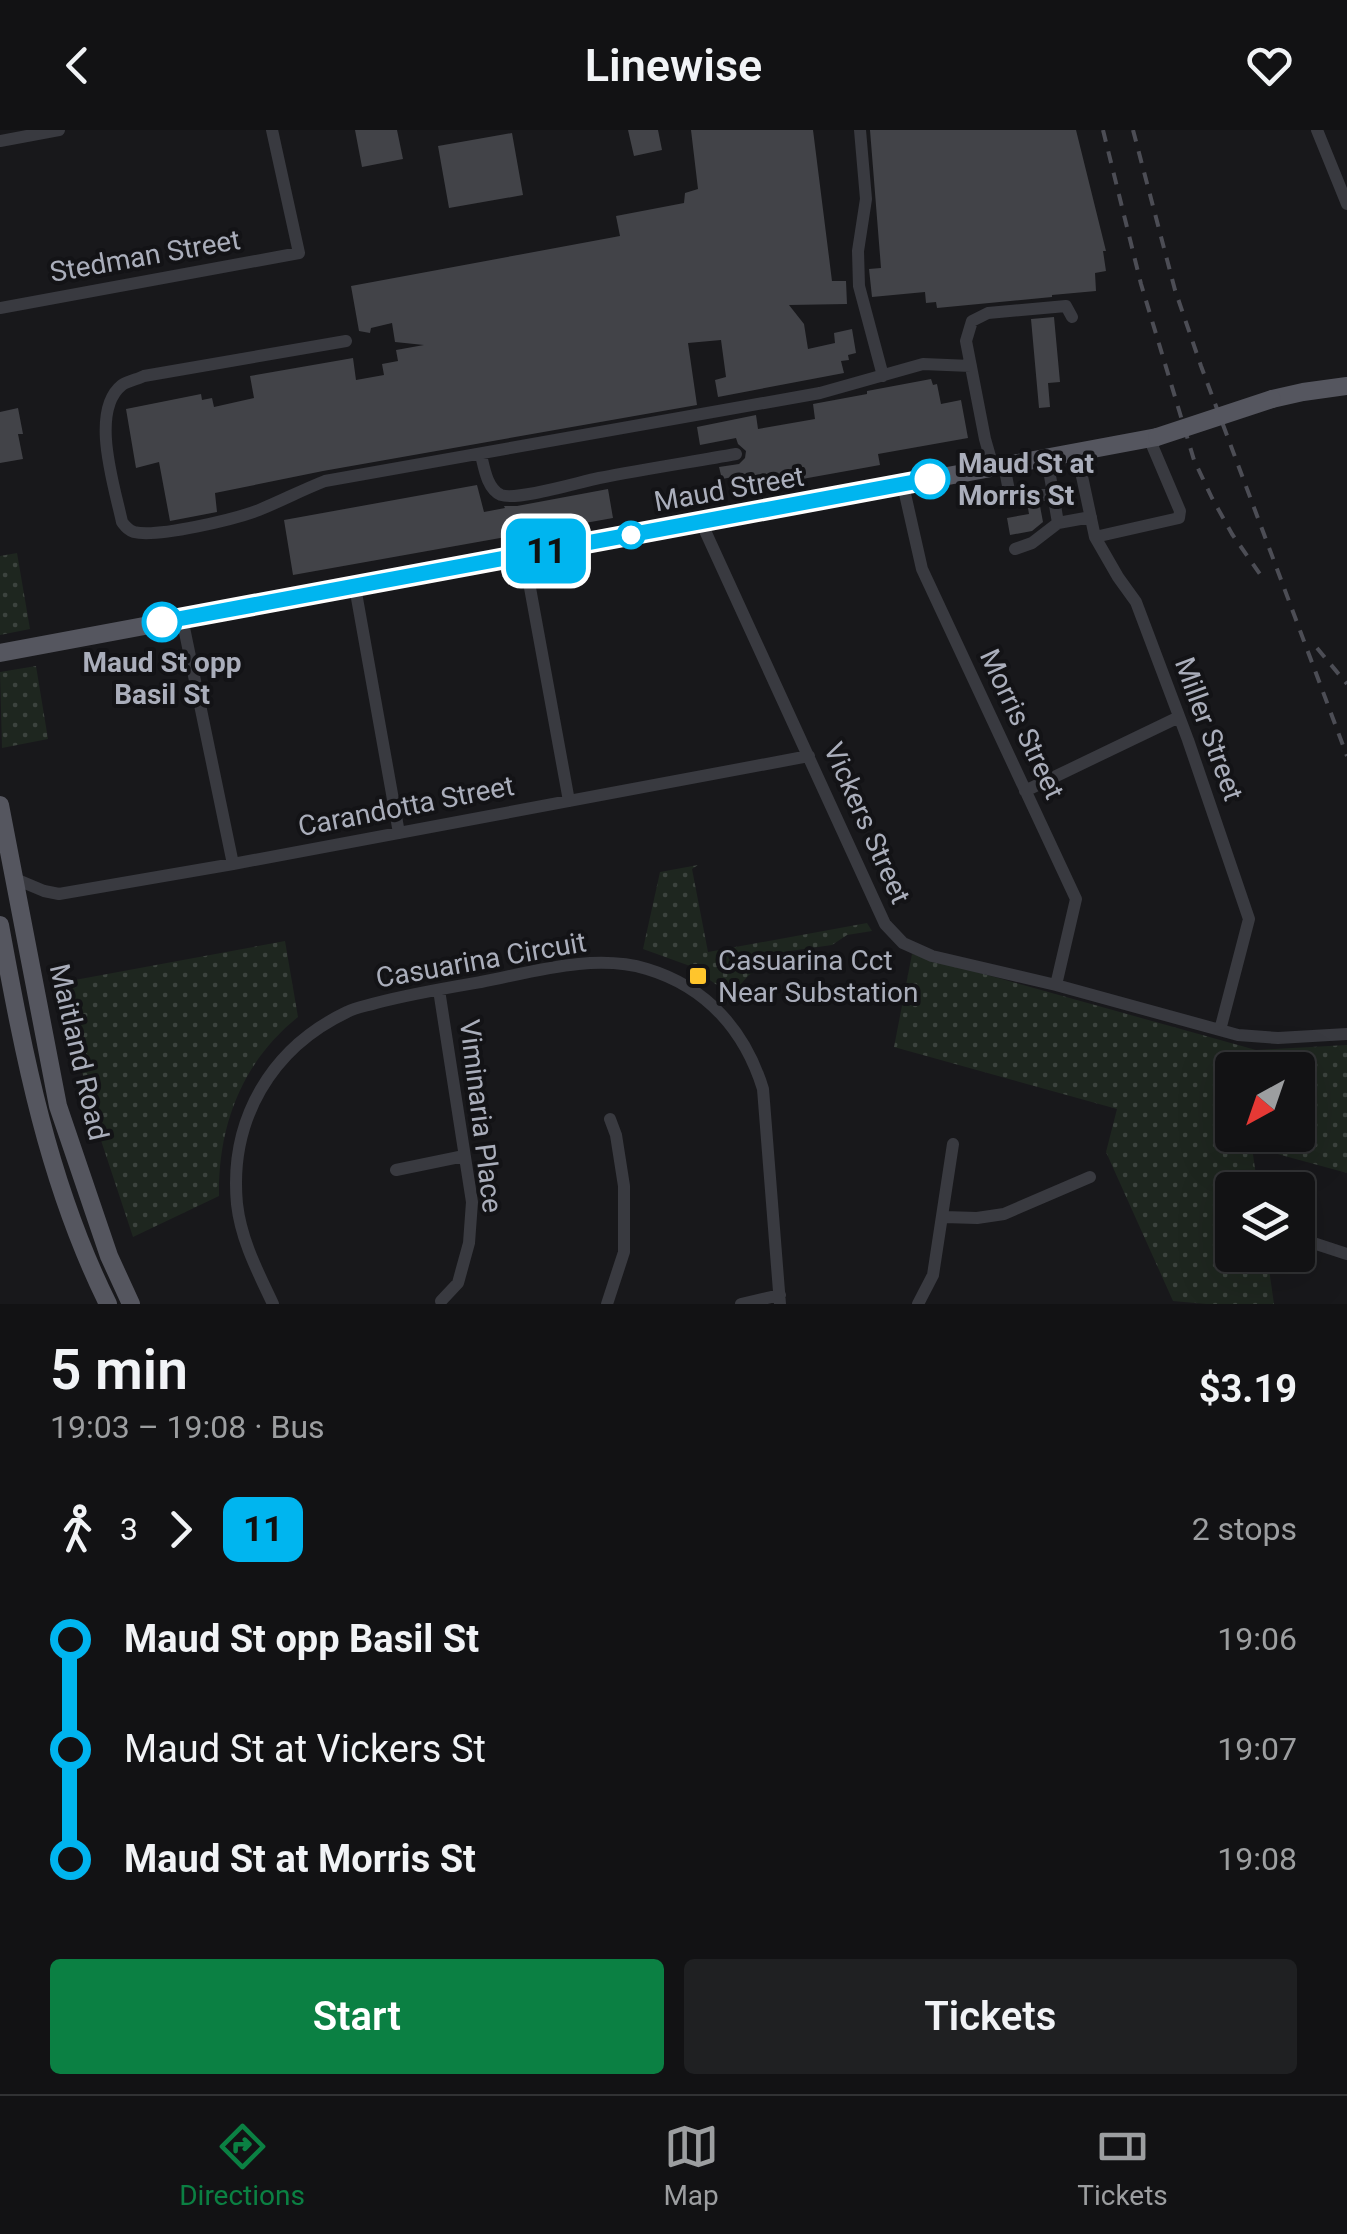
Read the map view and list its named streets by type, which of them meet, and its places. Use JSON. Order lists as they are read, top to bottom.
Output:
{
  "streets": {
    "main road": ["Maud Street", "Maitland Road"],
    "street": [
      "Stedman Street",
      "Morris Street",
      "Miller Street",
      "Carandotta Street",
      "Vickers Street",
      "Casuarina Circuit",
      "Viminaria Place"
    ]
  },
  "crossings": [
    ["Maud Street", "Morris Street"],
    ["Maud Street", "Miller Street"],
    ["Maud Street", "Vickers Street"],
    ["Morris Street", "Vickers Street"],
    ["Miller Street", "Vickers Street"],
    ["Carandotta Street", "Vickers Street"],
    ["Carandotta Street", "Maitland Road"],
    ["Casuarina Circuit", "Viminaria Place"]
  ],
  "places": {
    "other": ["Maud St at Morris St", "Maud St opp Basil St"],
    "transit": ["Casuarina Cct Near Substation"]
  },
  "lines": ["bus line 11"],
  "north": "bottom left",
  "page": {
    "header": "Linewise",
    "on_map": "11",
    "heading": ["5 min", "19:03 – 19:08 · Bus", "$3.19"],
    "legs": ["3", "11", "2 stops"],
    "list": [
      {
        "name": "Maud St opp Basil St",
        "value": "19:06"
      },
      {
        "name": "Maud St at Vickers St",
        "value": "19:07"
      },
      {
        "name": "Maud St at Morris St",
        "value": "19:08"
      }
    ],
    "buttons": ["Start", "Tickets"],
    "tabs": ["Directions", "Map", "Tickets"]
  }
}
